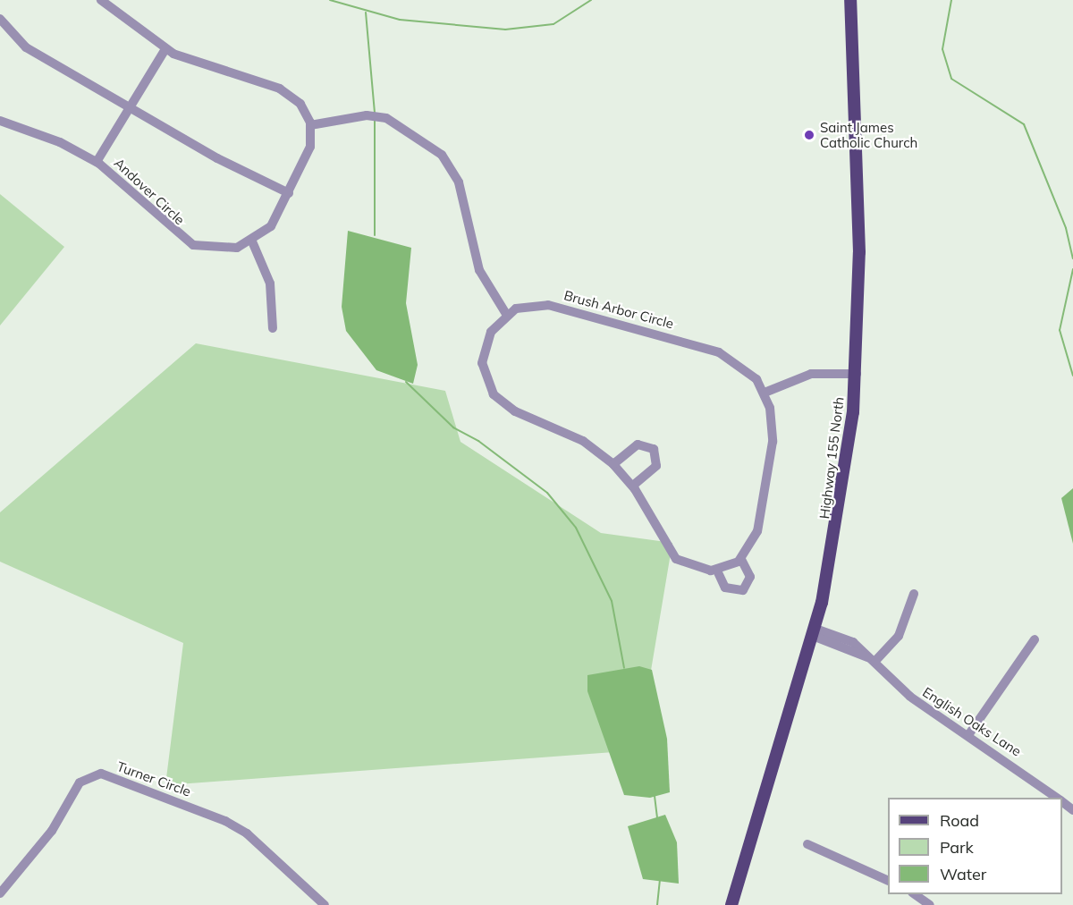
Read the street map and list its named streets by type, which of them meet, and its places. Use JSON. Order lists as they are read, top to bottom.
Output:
{
  "streets": {
    "main road": ["Highway 155 North"],
    "street": [
      "Andover Circle",
      "Brush Arbor Circle",
      "English Oaks Lane",
      "Turner Circle"
    ]
  },
  "crossings": [
    ["Highway 155 North", "English Oaks Lane"]
  ],
  "places": ["Saint James Catholic Church"],
  "legend": ["Road", "Park", "Water"]
}
